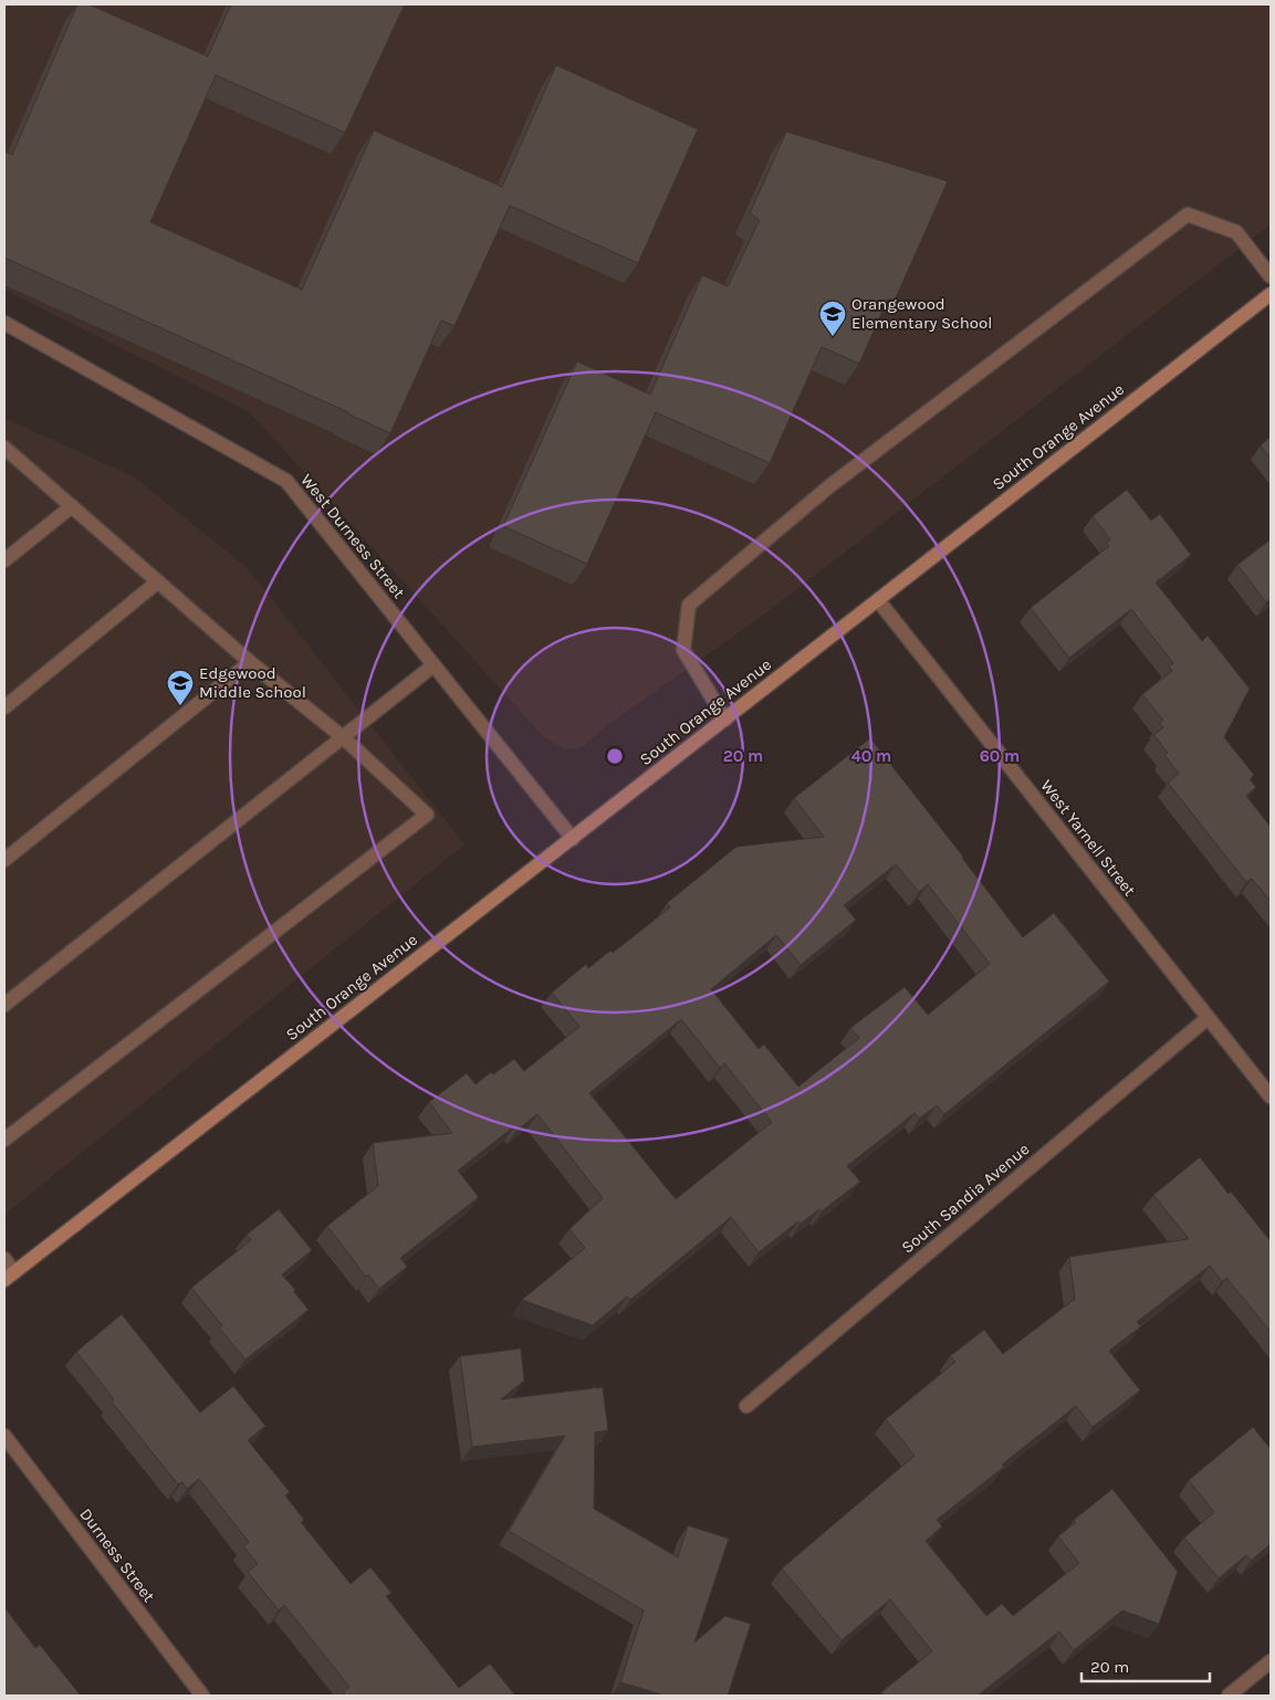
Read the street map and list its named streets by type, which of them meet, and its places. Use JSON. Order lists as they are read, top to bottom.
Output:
{
  "streets": {
    "street": [
      "South Orange Avenue",
      "West Durness Street",
      "West Yarnell Street",
      "South Sandia Avenue",
      "Durness Street"
    ]
  },
  "crossings": [
    ["South Orange Avenue", "West Durness Street"],
    ["South Orange Avenue", "West Yarnell Street"],
    ["West Yarnell Street", "South Sandia Avenue"]
  ],
  "places": {
    "school or university": ["Orangewood Elementary School", "Edgewood Middle School"]
  },
  "scale_bar": "20 m",
  "rings": ["20 m", "40 m", "60 m"]
}
